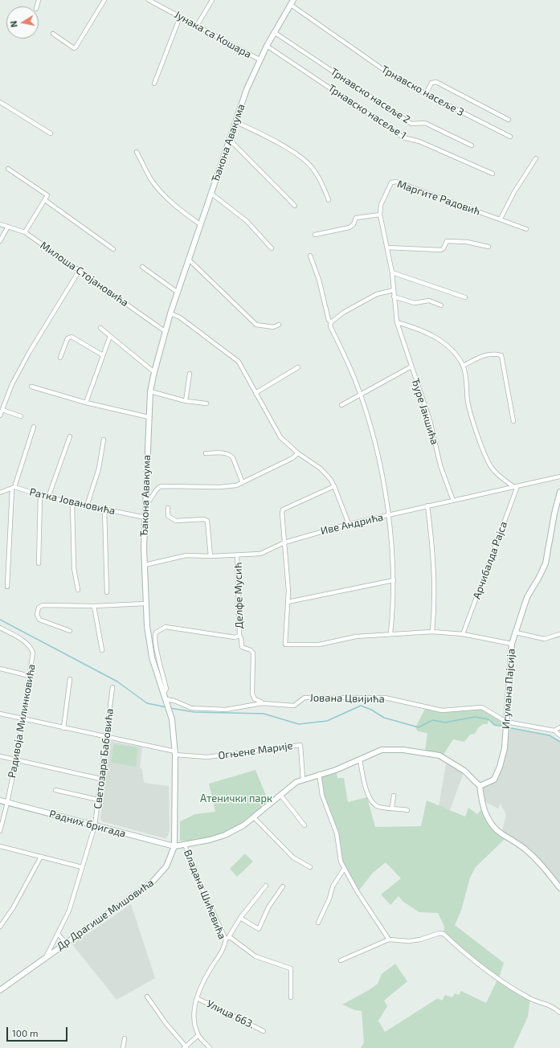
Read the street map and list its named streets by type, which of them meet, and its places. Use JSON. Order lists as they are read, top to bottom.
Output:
{
  "streets": {
    "main road": [
      "Ђакона Авакума",
      "Игумана Пајсија",
      "Радних бригада",
      "Др Драгише Мишовића"
    ],
    "street": [
      "Јунака са Кошара",
      "Трнавско насеље 3",
      "Трнавско насеље 2",
      "Трнавско насеље 1",
      "Маргите Радовић",
      "Милоша Стојановића",
      "Ђуре Јакшића",
      "Ратка Јовановића",
      "Иве Андрића",
      "Арчибалда Рајса",
      "Делфе Мусић",
      "Јована Цвијића",
      "Радивоја Милинковића",
      "Огњене Марије",
      "Светозара Бабовића",
      "Владана Шићевића",
      "Улица 663."
    ]
  },
  "crossings": [
    ["Јунака са Кошара", "Ђакона Авакума"],
    ["Трнавско насеље 3", "Ђакона Авакума"],
    ["Трнавско насеље 2", "Ђакона Авакума"],
    ["Трнавско насеље 1", "Ђакона Авакума"],
    ["Ђакона Авакума", "Милоша Стојановића"],
    ["Ђакона Авакума", "Ратка Јовановића"],
    ["Ђакона Авакума", "Иве Андрића"],
    ["Ђакона Авакума", "Јована Цвијића"],
    ["Ђакона Авакума", "Др Драгише Мишовића"],
    ["Маргите Радовић", "Ђуре Јакшића"],
    ["Ђуре Јакшића", "Иве Андрића"],
    ["Иве Андрића", "Арчибалда Рајса"],
    ["Иве Андрића", "Делфе Мусић"],
    ["Игумана Пајсија", "Јована Цвијића"],
    ["Јована Цвијића", "Др Драгише Мишовића"],
    ["Радивоја Милинковића", "Радних бригада"],
    ["Огњене Марије", "Др Драгише Мишовића"],
    ["Светозара Бабовића", "Радних бригада"],
    ["Светозара Бабовића", "Др Драгише Мишовића"],
    ["Радних бригада", "Др Драгише Мишовића"],
    ["Владана Шићевића", "Улица 663."]
  ],
  "parks": ["Атенички парк"],
  "scale_bar": "100 m",
  "north": "left"
}
